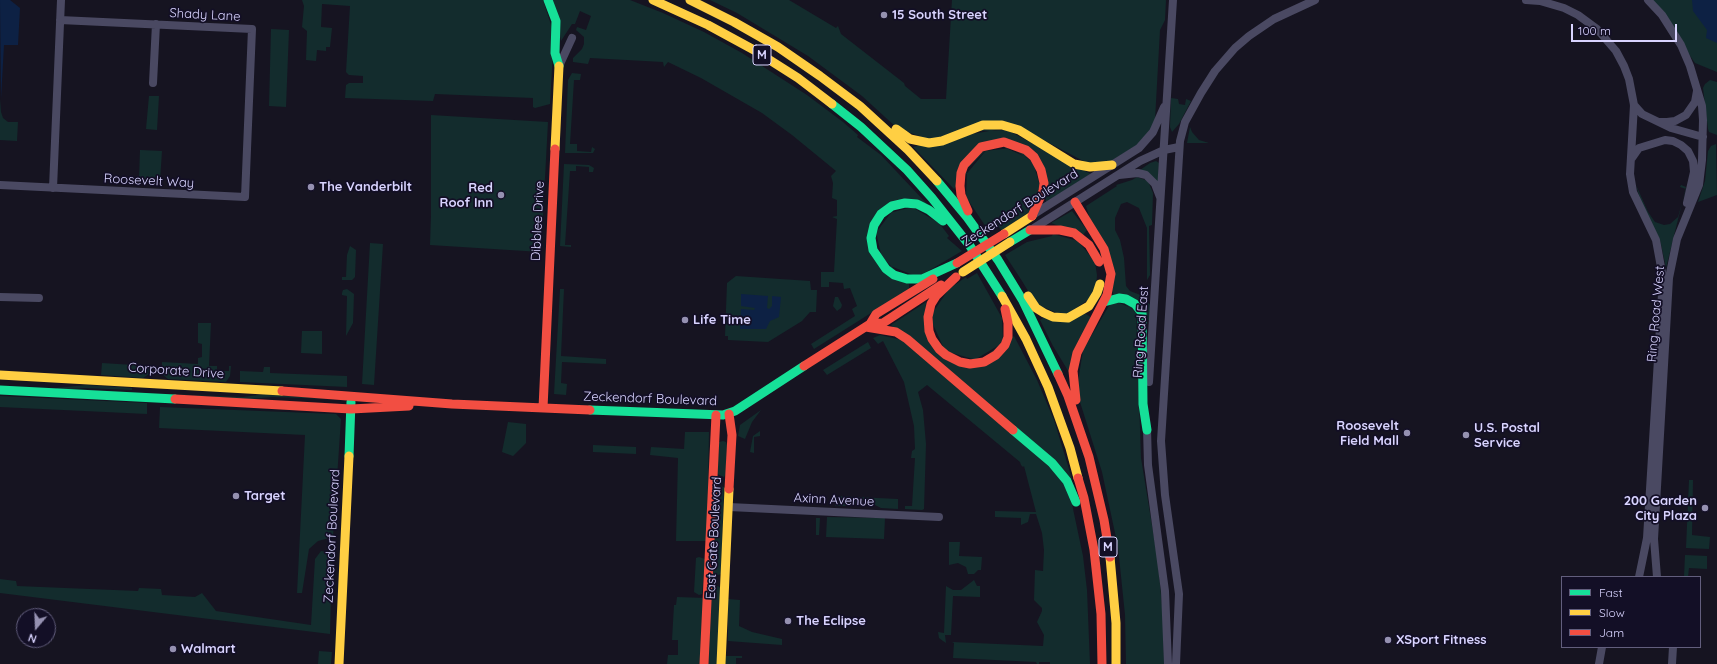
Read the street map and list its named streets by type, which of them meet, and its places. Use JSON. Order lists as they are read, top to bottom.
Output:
{
  "streets": {
    "main road": [
      "M",
      "Zeckendorf Boulevard",
      "Dibblee Drive",
      "Corporate Drive",
      "East Gate Boulevard"
    ],
    "street": [
      "Shady Lane",
      "Roosevelt Way",
      "Ring Road West",
      "Ring Road East",
      "Axinn Avenue"
    ]
  },
  "crossings": [
    ["Shady Lane", "Roosevelt Way"],
    ["Zeckendorf Boulevard", "Dibblee Drive"],
    ["Zeckendorf Boulevard", "Ring Road East"],
    ["Zeckendorf Boulevard", "Corporate Drive"],
    ["Zeckendorf Boulevard", "East Gate Boulevard"],
    ["Axinn Avenue", "East Gate Boulevard"]
  ],
  "places": [
    "15 South Street",
    "The Vanderbilt",
    "Red Roof Inn",
    "Life Time",
    "Roosevelt Field Mall",
    "U.S. Postal Service",
    "Target",
    "200 Garden City Plaza",
    "The Eclipse",
    "XSport Fitness",
    "Walmart"
  ],
  "legend": ["Fast", "Slow", "Jam"],
  "scale_bar": "100 m",
  "north": "bottom"
}
